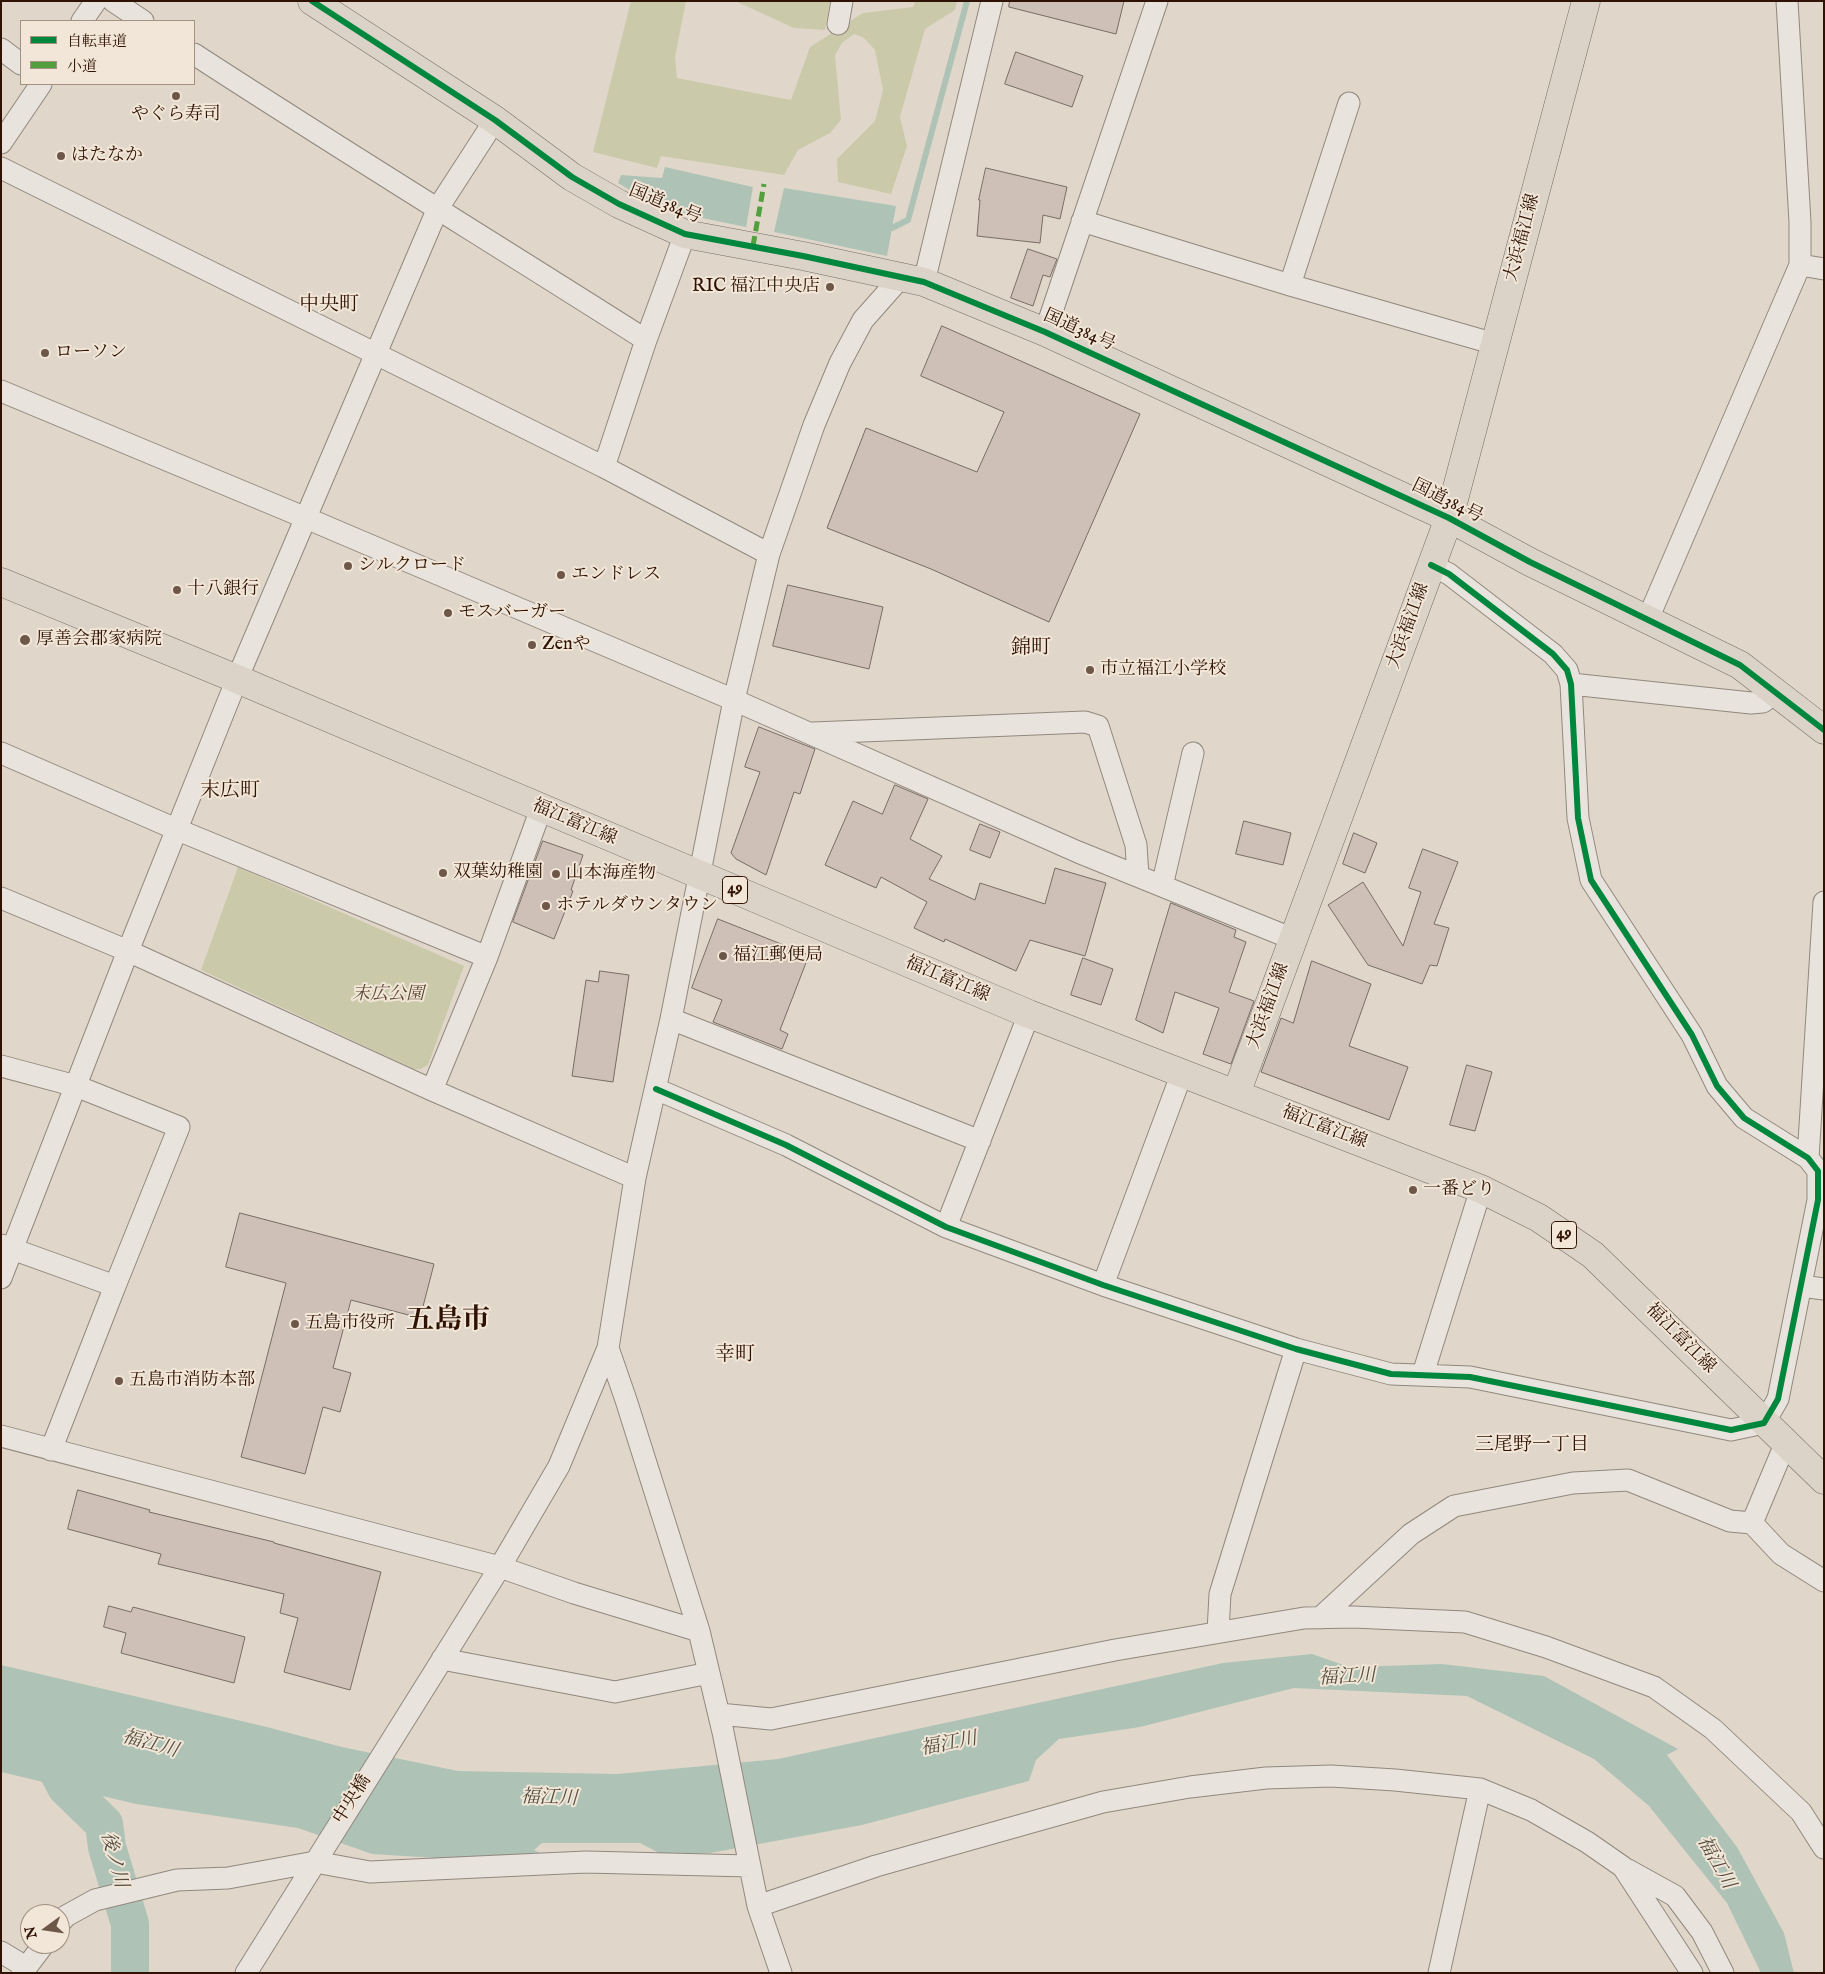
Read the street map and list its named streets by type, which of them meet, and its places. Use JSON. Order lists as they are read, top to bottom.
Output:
{
  "streets": {
    "main road": [
      "国道384号",
      "大浜福江線",
      "福江富江線",
      "49"
    ],
    "street": ["中央橋"]
  },
  "crossings": [
    ["国道384号", "大浜福江線"],
    ["大浜福江線", "福江富江線"]
  ],
  "districts": [
    "中央町",
    "錦町",
    "末広町",
    "五島市",
    "幸町",
    "三尾野一丁目"
  ],
  "water": ["福江川", "後ノ川"],
  "parks": ["末広公園"],
  "places": [
    "やぐら寿司",
    "はたなか",
    "RIC 福江中央店",
    "ローソン",
    "シルクロード",
    "エンドレス",
    "十八銀行",
    "モスバーガー",
    "厚善会郡家病院",
    "Zenや",
    "市立福江小学校",
    "双葉幼稚園",
    "山本海産物",
    "ホテルダウンタウン",
    "福江郵便局",
    "一番どり",
    "五島市役所",
    "五島市消防本部"
  ],
  "legend": ["自転車道", "小道"],
  "north": "left"
}
